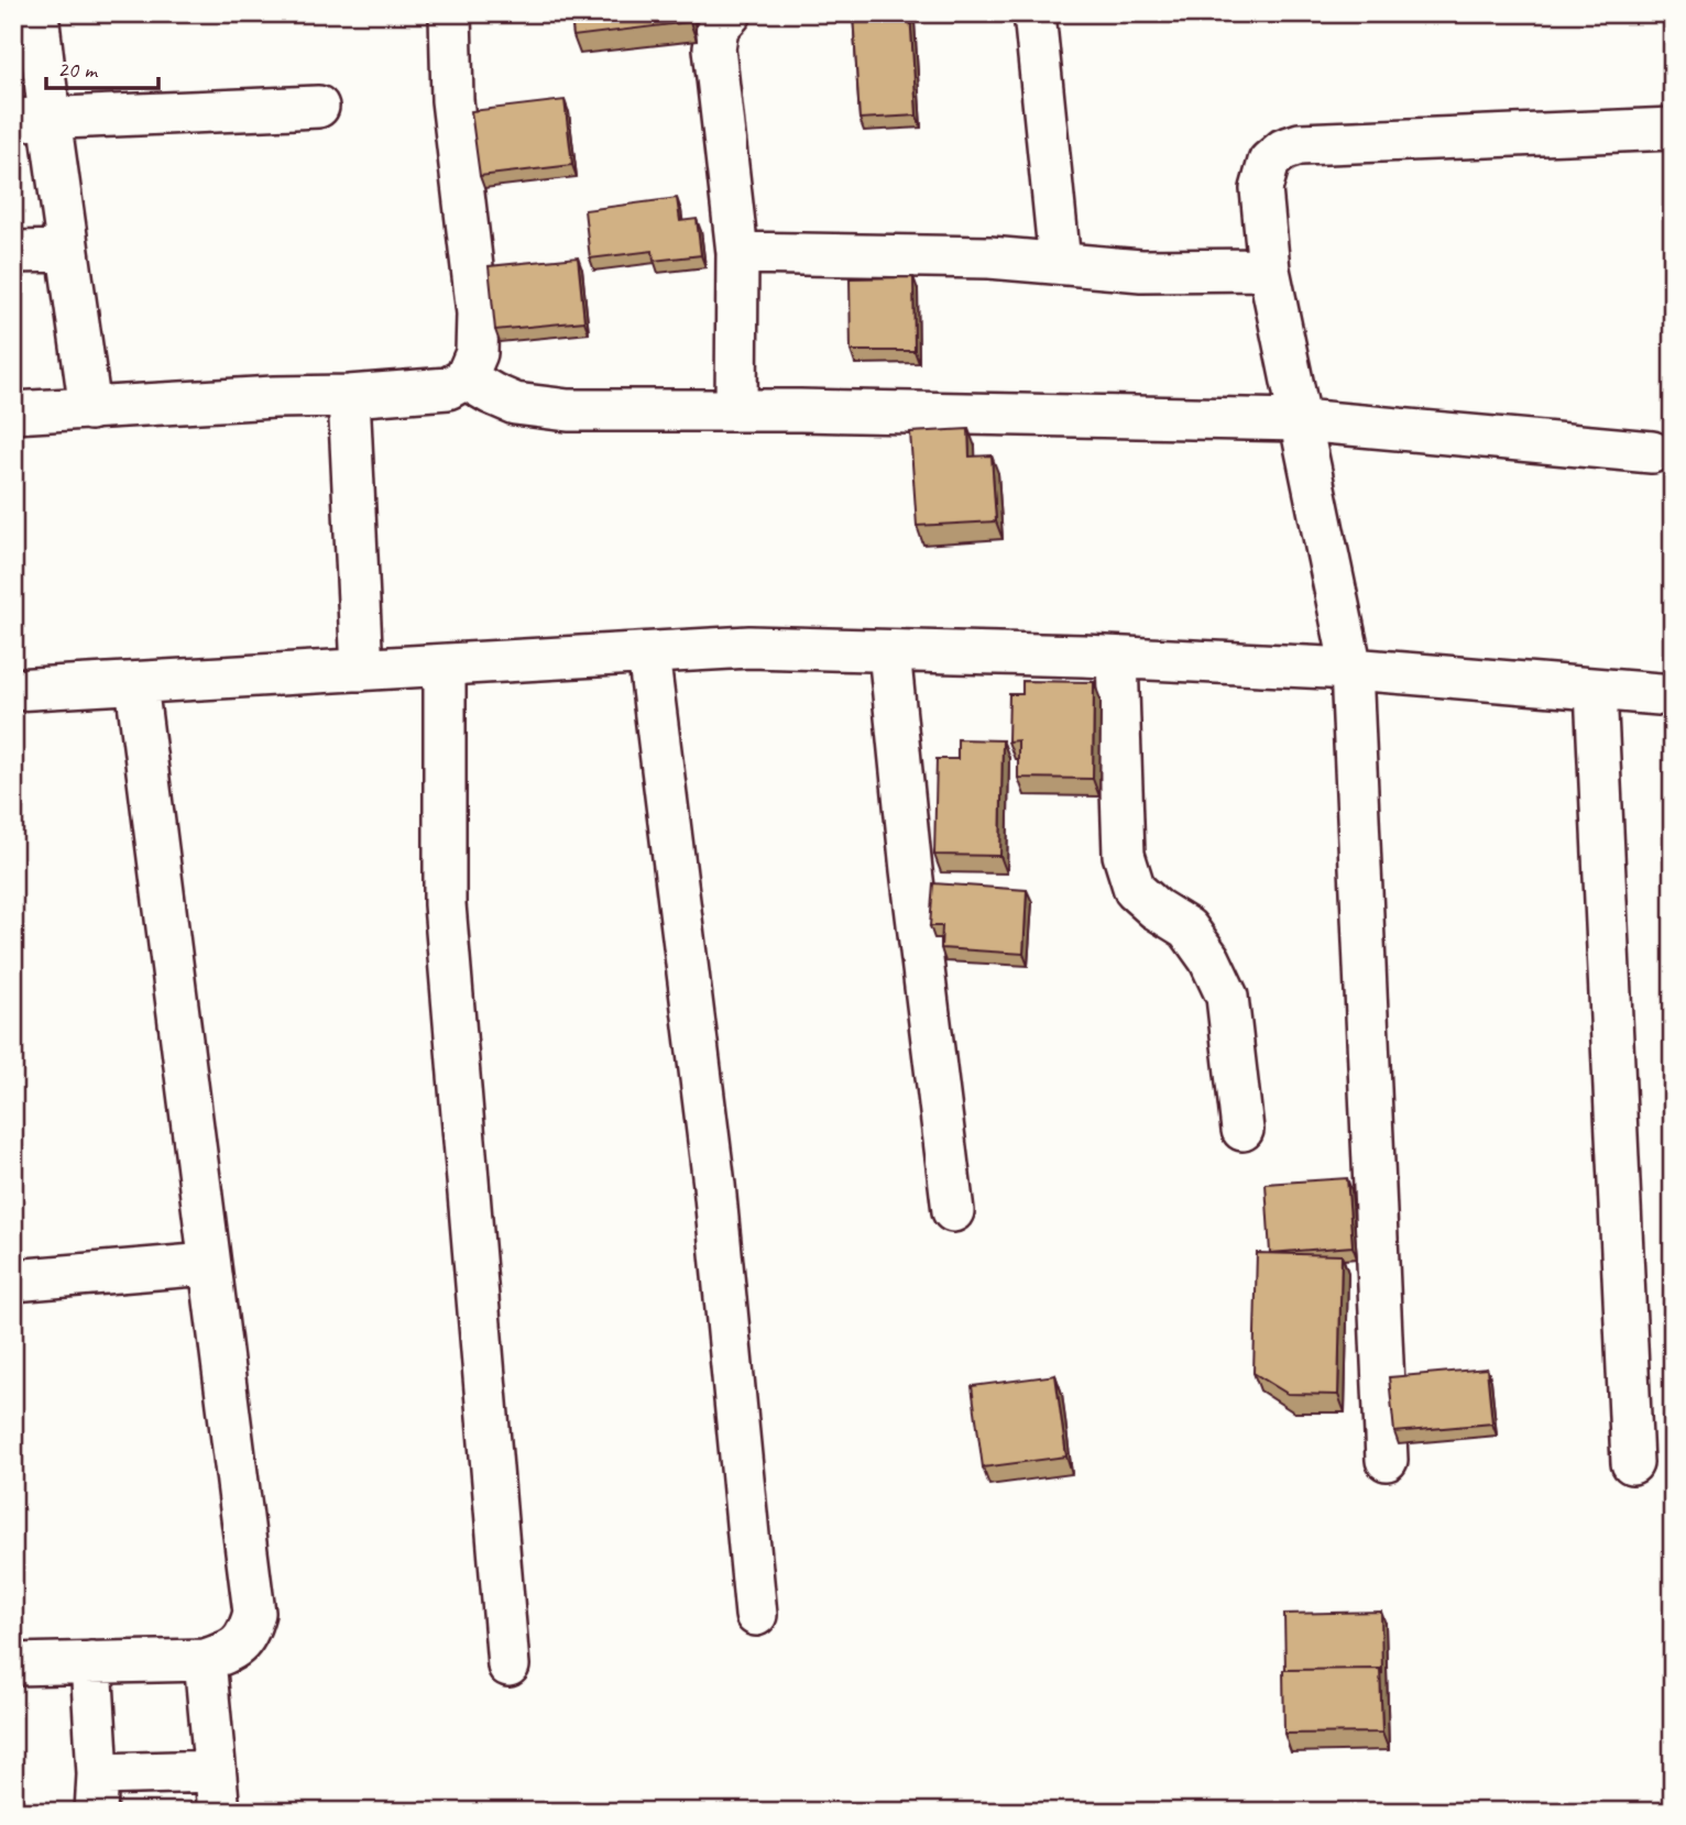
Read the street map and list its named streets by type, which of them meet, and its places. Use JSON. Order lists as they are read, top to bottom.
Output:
{
  "scale_bar": "20 m"
}
